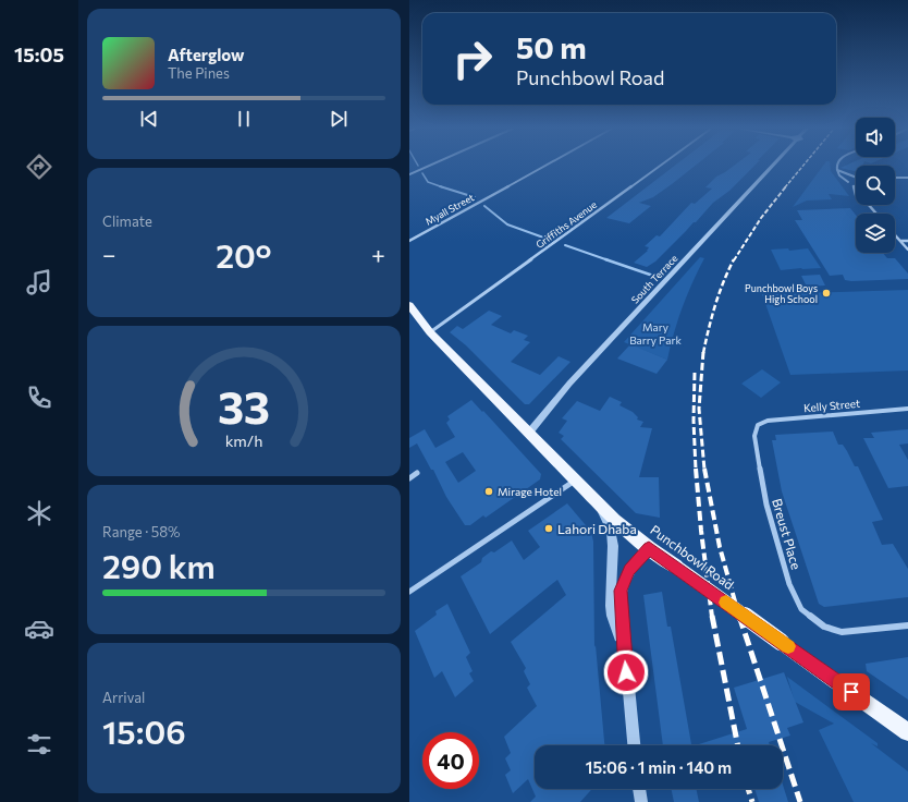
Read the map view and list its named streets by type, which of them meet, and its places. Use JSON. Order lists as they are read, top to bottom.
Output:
{
  "streets": {
    "main road": ["Punchbowl Road"],
    "street": [
      "Myall Street",
      "Griffiths Avenue",
      "South Terrace",
      "Kelly Street",
      "Breust Place"
    ]
  },
  "crossings": [
    ["Griffiths Avenue", "Punchbowl Road"],
    ["South Terrace", "Punchbowl Road"],
    ["Kelly Street", "Breust Place"]
  ],
  "parks": ["Mary Barry Park"],
  "places": ["Punchbowl Boys High School", "Mirage Hotel", "Lahori Dhaba"],
  "page": {
    "tabs": "15:05",
    "turn": ["50 m", "Punchbowl Road"],
    "song": ["Afterglow", "The Pines"],
    "tile": [
      "Climate",
      ["Range · 58%", "290 km"],
      ["Arrival", "15:06"]
    ],
    "heat": ["−", "20°", "+"],
    "limit": "40",
    "trip": "15:06 · 1 min · 140 m",
    "gauge": ["33", "km/h"]
  }
}
